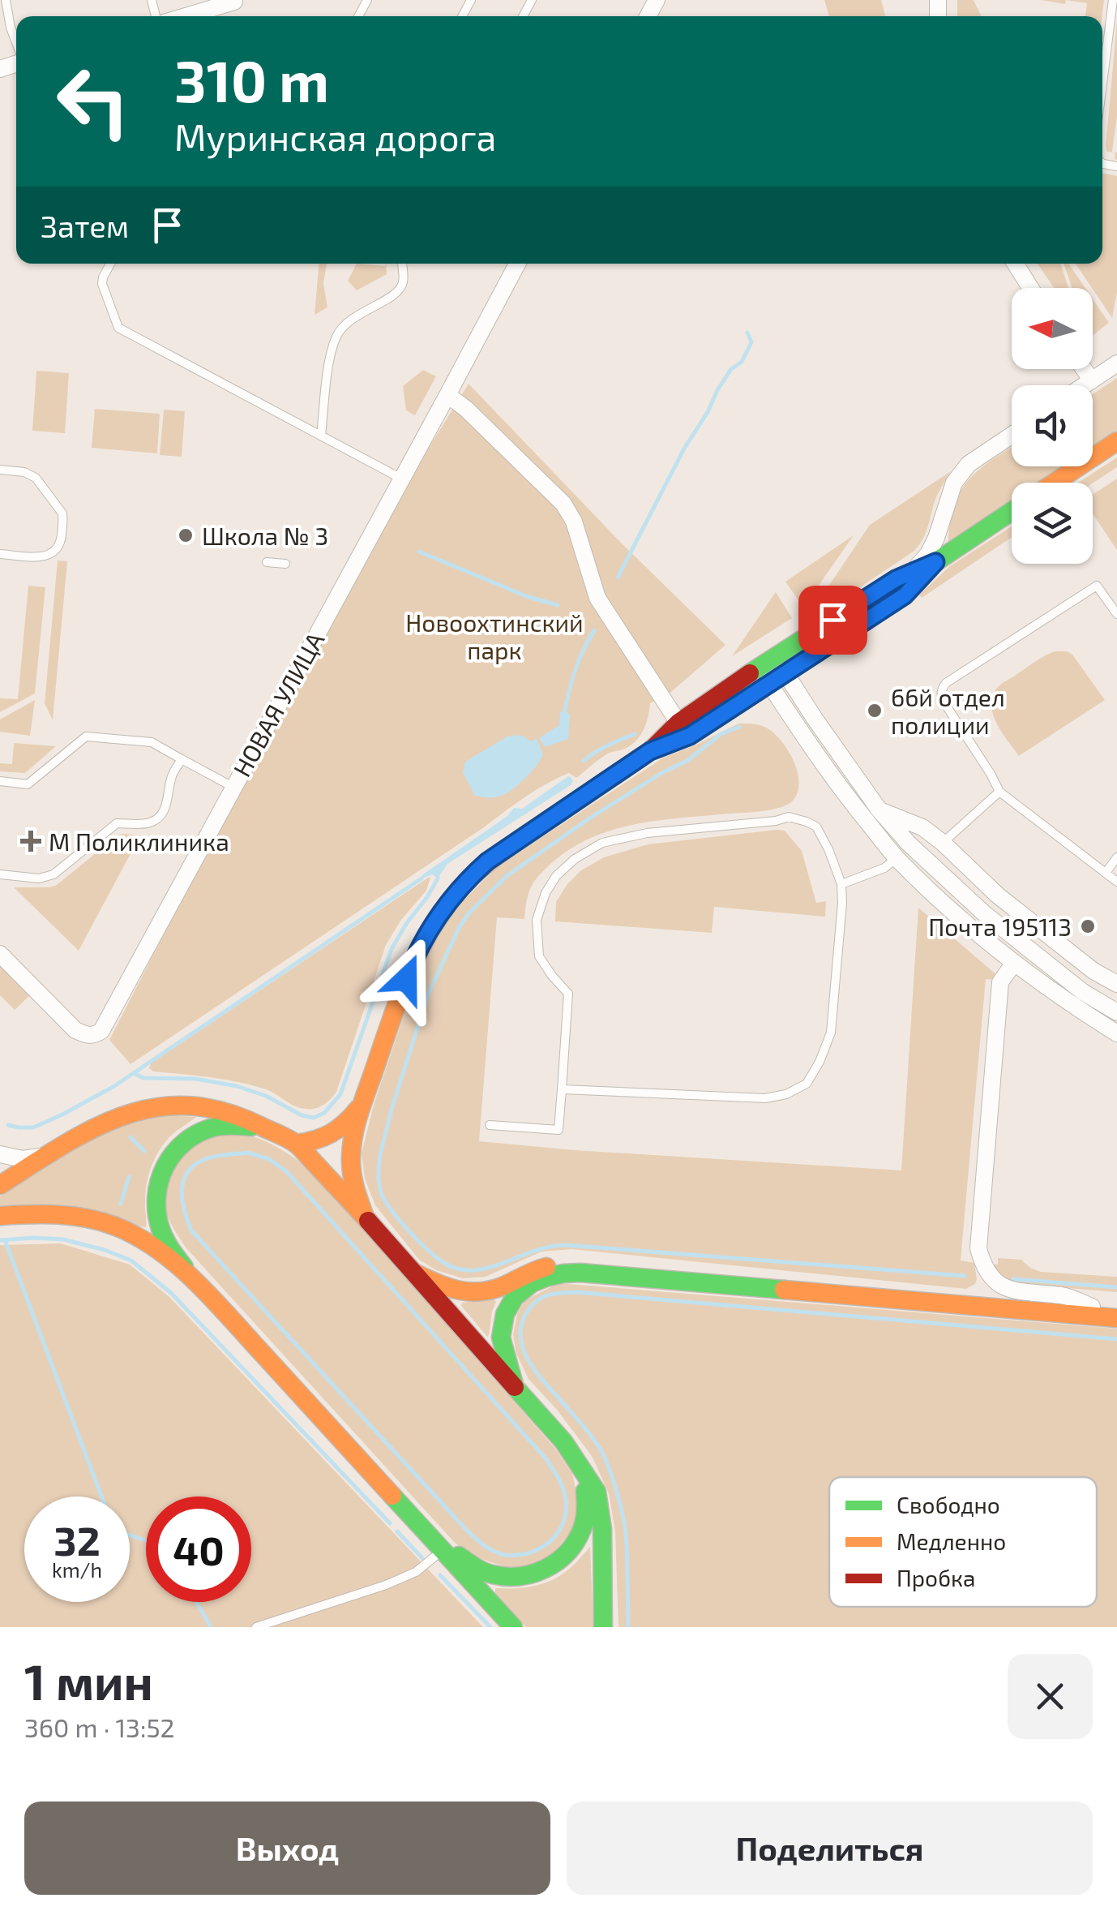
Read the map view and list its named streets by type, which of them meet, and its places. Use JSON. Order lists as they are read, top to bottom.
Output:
{
  "streets": {
    "street": ["НОВАЯ УЛИЦА"]
  },
  "parks": ["Новоохтинский парк"],
  "places": {
    "other": ["Школа № 3", "66й отдел полиции", "Почта 195113"],
    "health": ["М Поликлиника"]
  },
  "legend": ["Свободно", "Медленно", "Пробка"],
  "north": "left",
  "page": {
    "turn": ["310 m", "Муринская дорога"],
    "then": "Затем",
    "speed": "32 km/h",
    "limit": "40",
    "heading": ["1 мин", "360 m · 13:52"],
    "buttons": ["Выход", "Поделиться"]
  }
}
